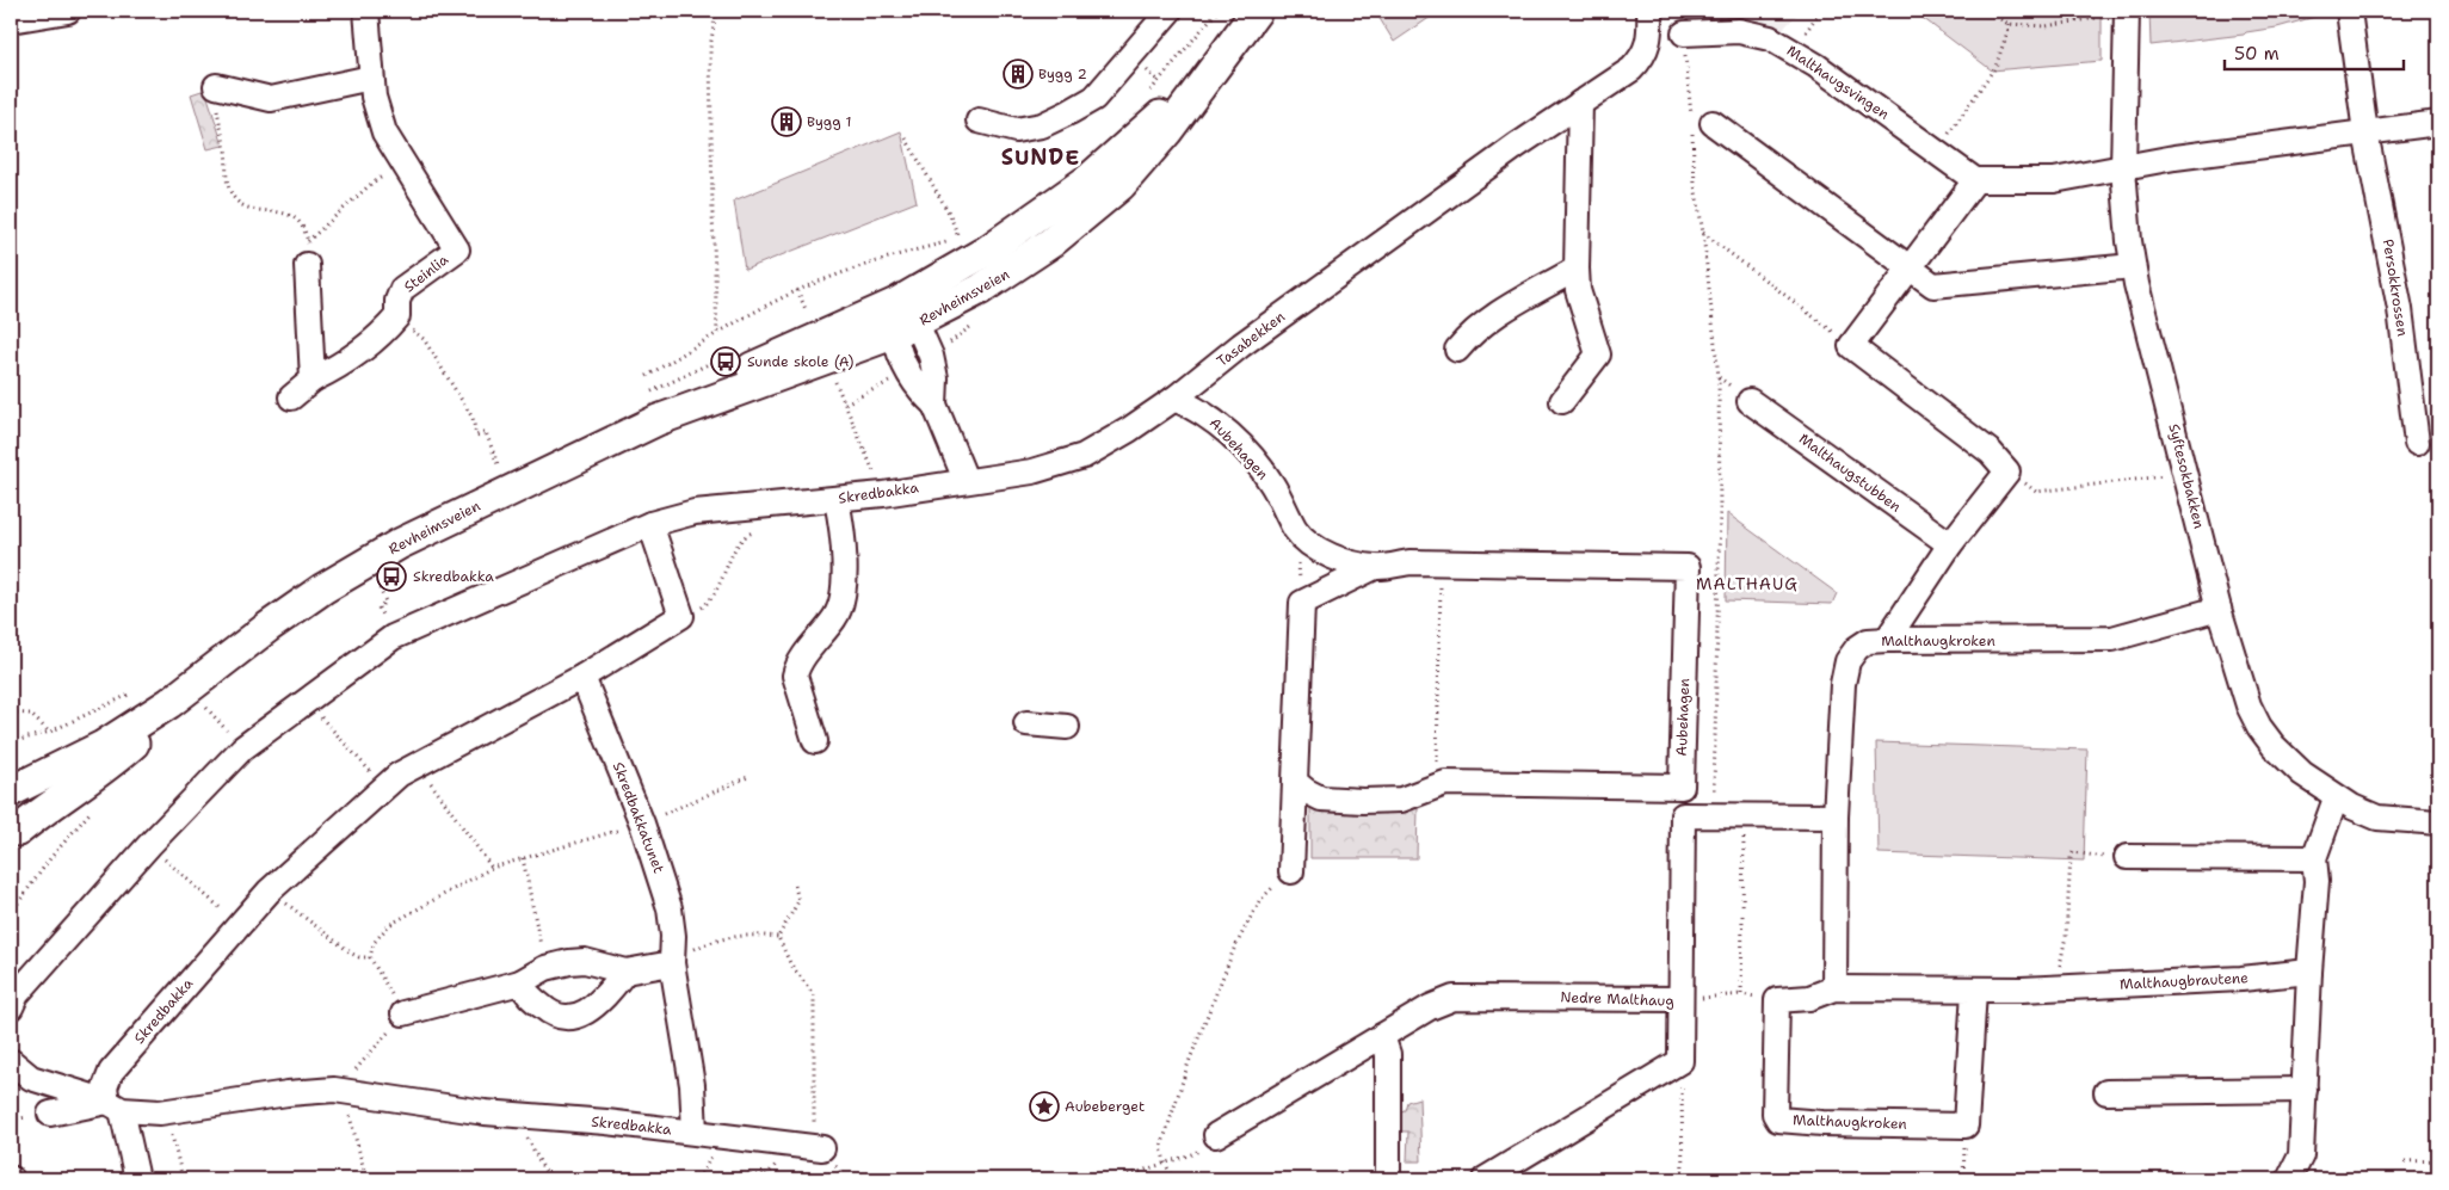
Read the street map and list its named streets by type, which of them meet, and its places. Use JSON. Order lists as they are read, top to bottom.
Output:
{
  "streets": {
    "main road": ["Revheimsveien"],
    "street": [
      "Malthaugsvingen",
      "Steinlia",
      "Persokkrossen",
      "Tasabekken",
      "Aubehagen",
      "Malthaugstubben",
      "Syftesokbakken",
      "Skredbakka",
      "Malthaugkroken",
      "Skredbakkatunet",
      "Malthaugbrautene",
      "Nedre Malthaug"
    ]
  },
  "crossings": [
    ["Tasabekken", "Aubehagen"],
    ["Tasabekken", "Skredbakka"],
    ["Syftesokbakken", "Malthaugkroken"],
    ["Skredbakka", "Skredbakkatunet"]
  ],
  "districts": ["SUNDE", "MALTHAUG"],
  "places": {
    "building": ["Bygg 2", "Bygg 1"],
    "bus stop": ["Sunde skole (A)", "Skredbakka"],
    "place": ["Aubeberget"]
  },
  "scale_bar": "50 m"
}
